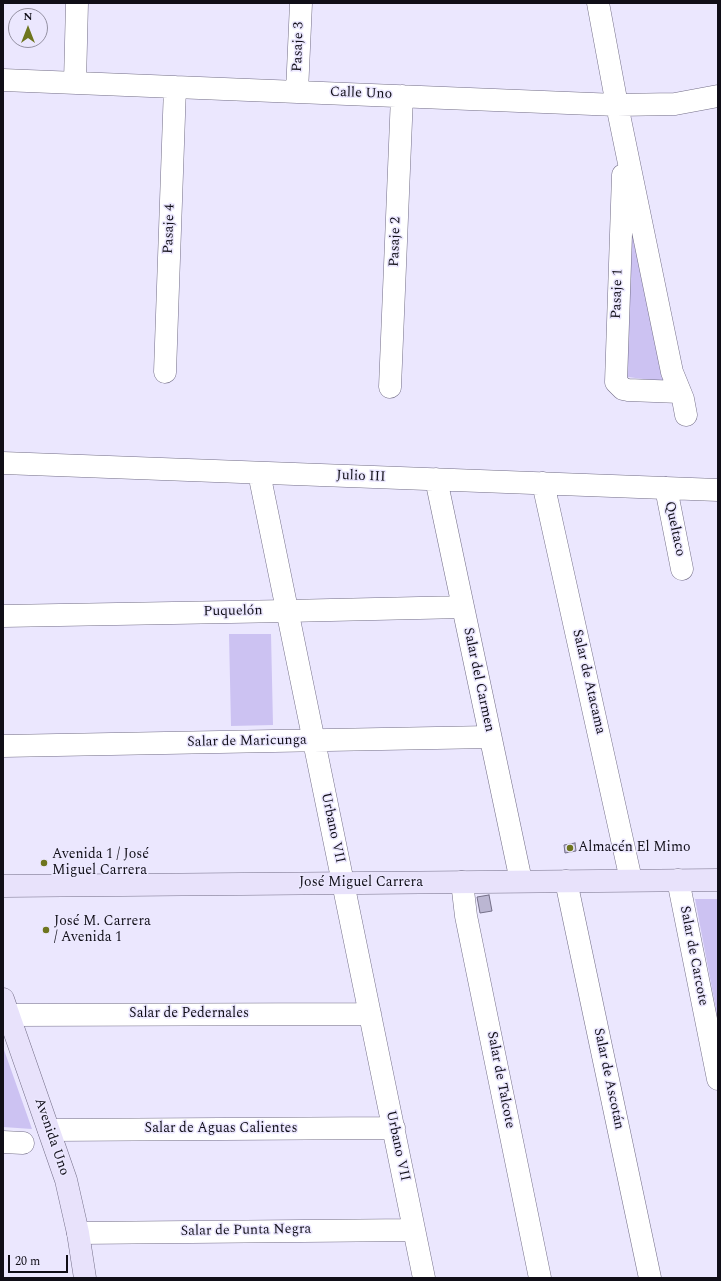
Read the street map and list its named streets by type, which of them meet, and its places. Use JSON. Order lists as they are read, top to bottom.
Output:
{
  "streets": {
    "street": [
      "Pasaje 3",
      "Calle Uno",
      "Pasaje 4",
      "Pasaje 2",
      "Pasaje 1",
      "Julio III",
      "Queltaco",
      "Puquelón",
      "Salar del Carmen",
      "Salar de Atacama",
      "Salar de Maricunga",
      "Urbano VII",
      "José Miguel Carrera",
      "Salar de Carcote",
      "Salar de Pedernales",
      "Salar de Ascotán",
      "Salar de Talcote",
      "Salar de Aguas Calientes",
      "Avenida Uno",
      "Salar de Punta Negra"
    ]
  },
  "crossings": [
    ["Pasaje 3", "Calle Uno"],
    ["Calle Uno", "Pasaje 4"],
    ["Calle Uno", "Pasaje 2"],
    ["Calle Uno", "Pasaje 1"],
    ["Julio III", "Queltaco"],
    ["Julio III", "Salar del Carmen"],
    ["Julio III", "Salar de Atacama"],
    ["Julio III", "Urbano VII"],
    ["Puquelón", "Salar del Carmen"],
    ["Puquelón", "Urbano VII"],
    ["Salar del Carmen", "Salar de Maricunga"],
    ["Salar del Carmen", "José Miguel Carrera"],
    ["Salar de Atacama", "José Miguel Carrera"],
    ["Salar de Maricunga", "Urbano VII"],
    ["Urbano VII", "José Miguel Carrera"],
    ["Urbano VII", "Salar de Pedernales"],
    ["Urbano VII", "Salar de Aguas Calientes"],
    ["Urbano VII", "Salar de Punta Negra"],
    ["José Miguel Carrera", "Salar de Carcote"],
    ["José Miguel Carrera", "Salar de Ascotán"],
    ["José Miguel Carrera", "Salar de Talcote"],
    ["Salar de Pedernales", "Avenida Uno"],
    ["Salar de Aguas Calientes", "Avenida Uno"],
    ["Avenida Uno", "Salar de Punta Negra"]
  ],
  "places": ["Almacén El Mimo", "Avenida 1 / José Miguel Carrera", "José M. Carrera / Avenida 1"],
  "scale_bar": "20 m",
  "north": "top"
}
